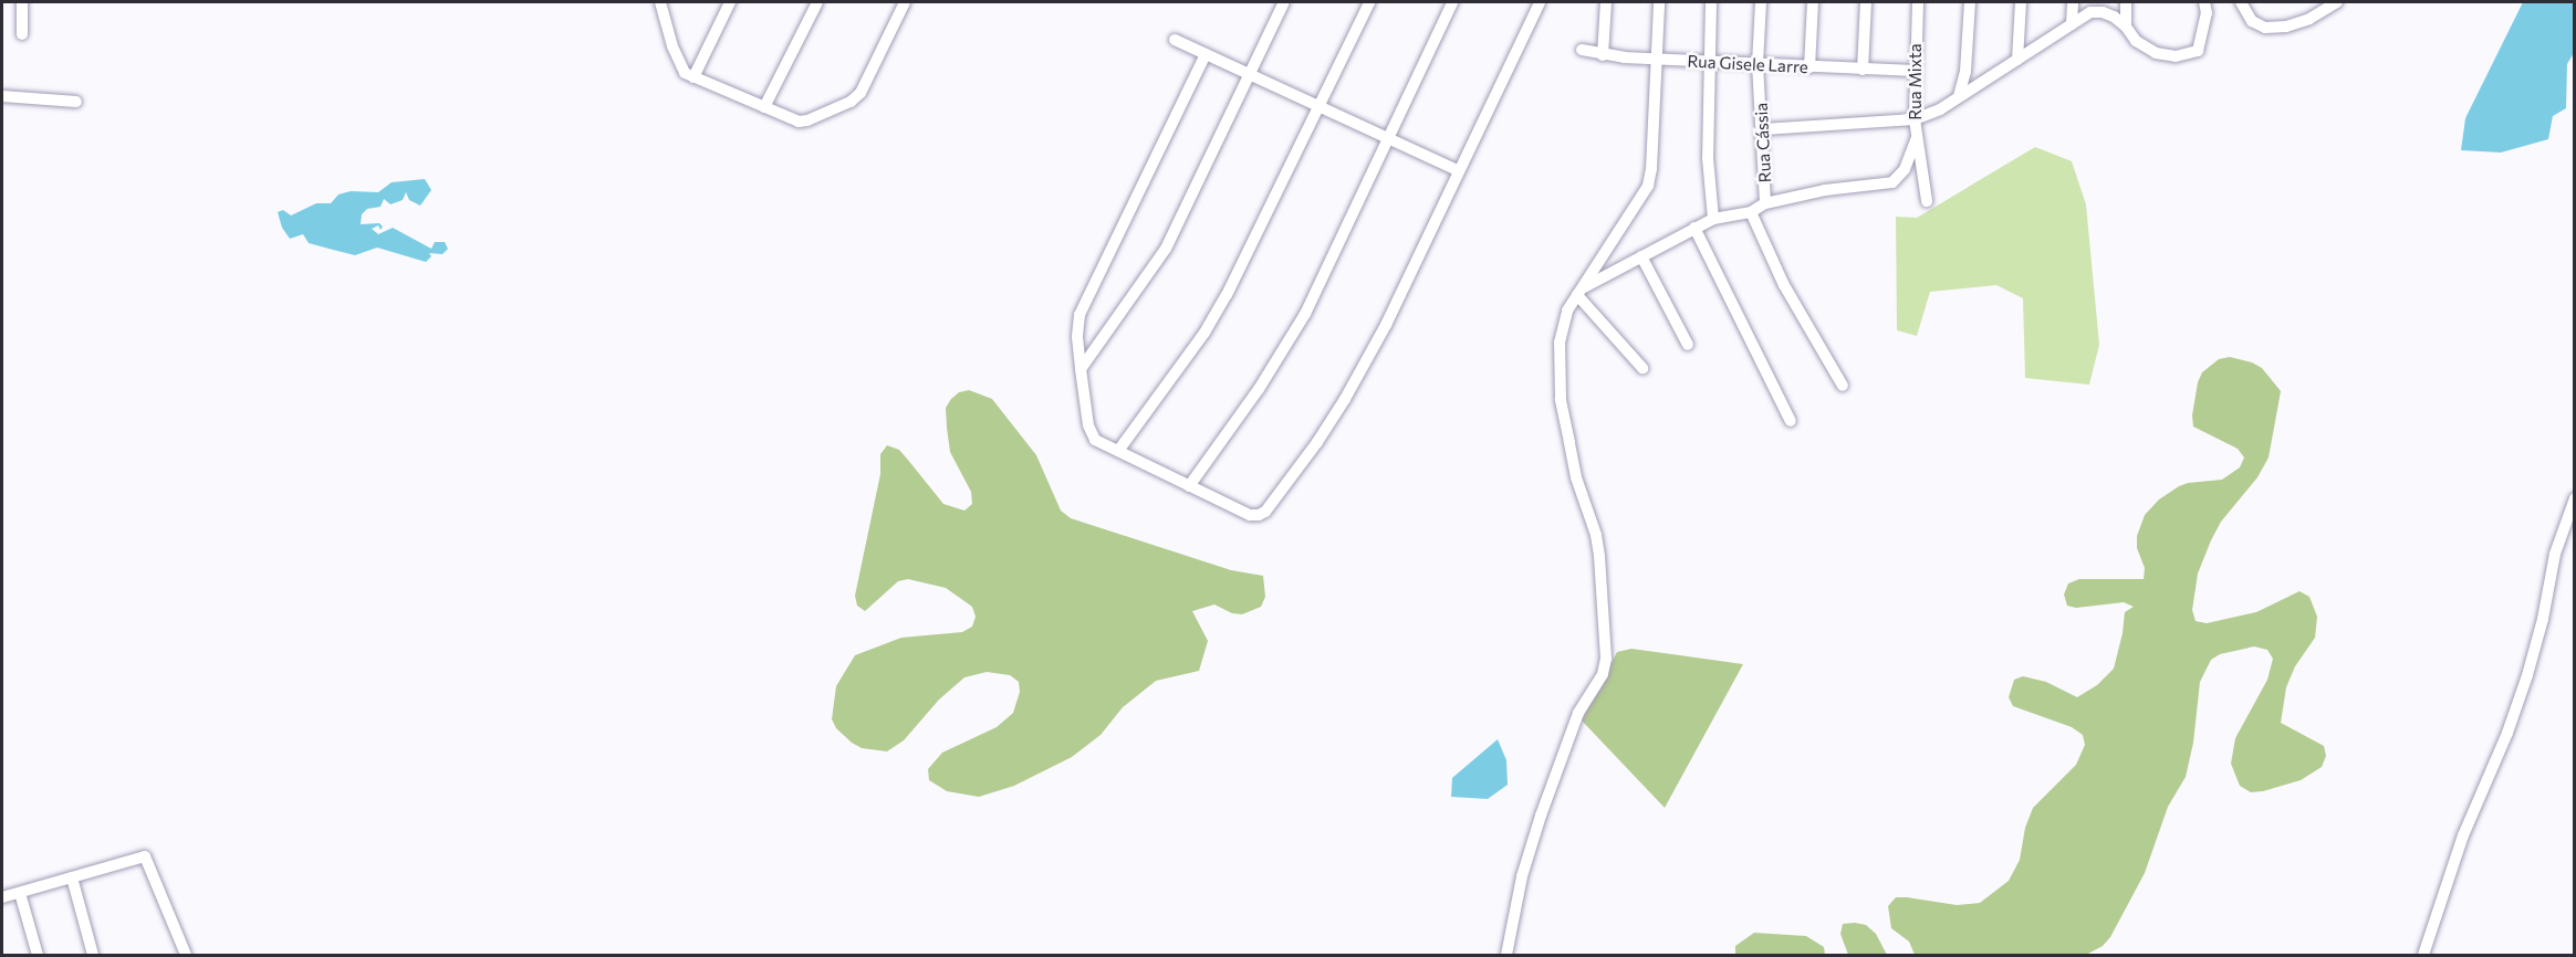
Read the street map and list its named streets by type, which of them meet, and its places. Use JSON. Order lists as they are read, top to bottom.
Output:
{
  "streets": {
    "street": ["Rua Gisele Larre", "Rua Mixta", "Rua Cássia"]
  },
  "crossings": [
    ["Rua Gisele Larre", "Rua Mixta"],
    ["Rua Gisele Larre", "Rua Cássia"]
  ]
}
